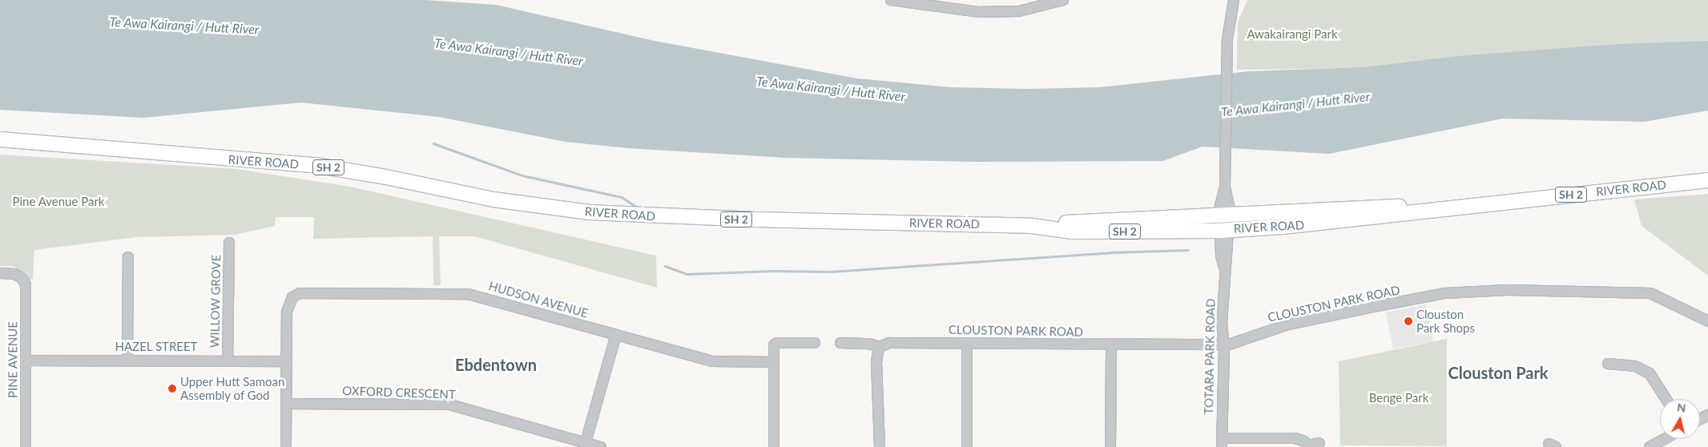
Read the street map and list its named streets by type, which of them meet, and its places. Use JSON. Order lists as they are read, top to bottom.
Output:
{
  "streets": {
    "highway": ["RIVER ROAD", "SH 2"],
    "street": [
      "HUDSON AVENUE",
      "WILLOW GROVE",
      "CLOUSTON PARK ROAD",
      "HAZEL STREET",
      "TOTARA PARK ROAD",
      "PINE AVENUE",
      "OXFORD CRESCENT"
    ]
  },
  "crossings": [
    ["RIVER ROAD", "TOTARA PARK ROAD"],
    ["HUDSON AVENUE", "HAZEL STREET"],
    ["WILLOW GROVE", "HAZEL STREET"],
    ["CLOUSTON PARK ROAD", "TOTARA PARK ROAD"],
    ["HAZEL STREET", "PINE AVENUE"]
  ],
  "districts": ["Ebdentown", "Clouston Park"],
  "water": ["Te Awa Kairangi / Hutt River"],
  "parks": ["Awakairangi Park", "Pine Avenue Park", "Benge Park"],
  "places": ["Clouston Park Shops", "Upper Hutt Samoan Assembly of God"],
  "north": "top"
}
